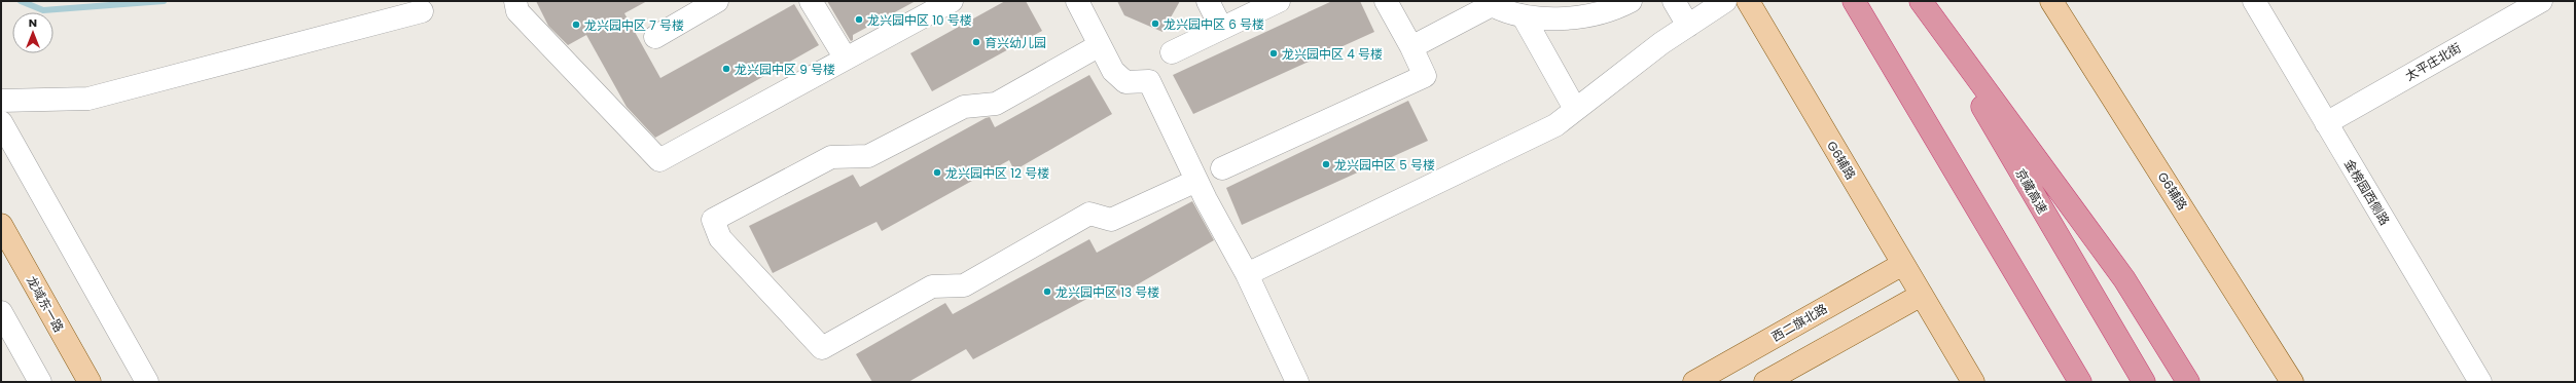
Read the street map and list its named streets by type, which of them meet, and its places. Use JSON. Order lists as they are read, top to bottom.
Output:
{
  "streets": {
    "highway": ["京藏高速"],
    "main road": ["G6辅路", "龙域东一路", "西二旗北路"],
    "street": ["太平庄北街", "金榜园西侧路"]
  },
  "crossings": [
    ["太平庄北街", "金榜园西侧路"],
    ["G6辅路", "西二旗北路"]
  ],
  "places": [
    "龙兴园中区 10 号楼",
    "龙兴园中区 6 号楼",
    "龙兴园中区 7 号楼",
    "育兴幼儿园",
    "龙兴园中区 4 号楼",
    "龙兴园中区 9 号楼",
    "龙兴园中区 5 号楼",
    "龙兴园中区 12 号楼",
    "龙兴园中区 13 号楼"
  ],
  "north": "top"
}
